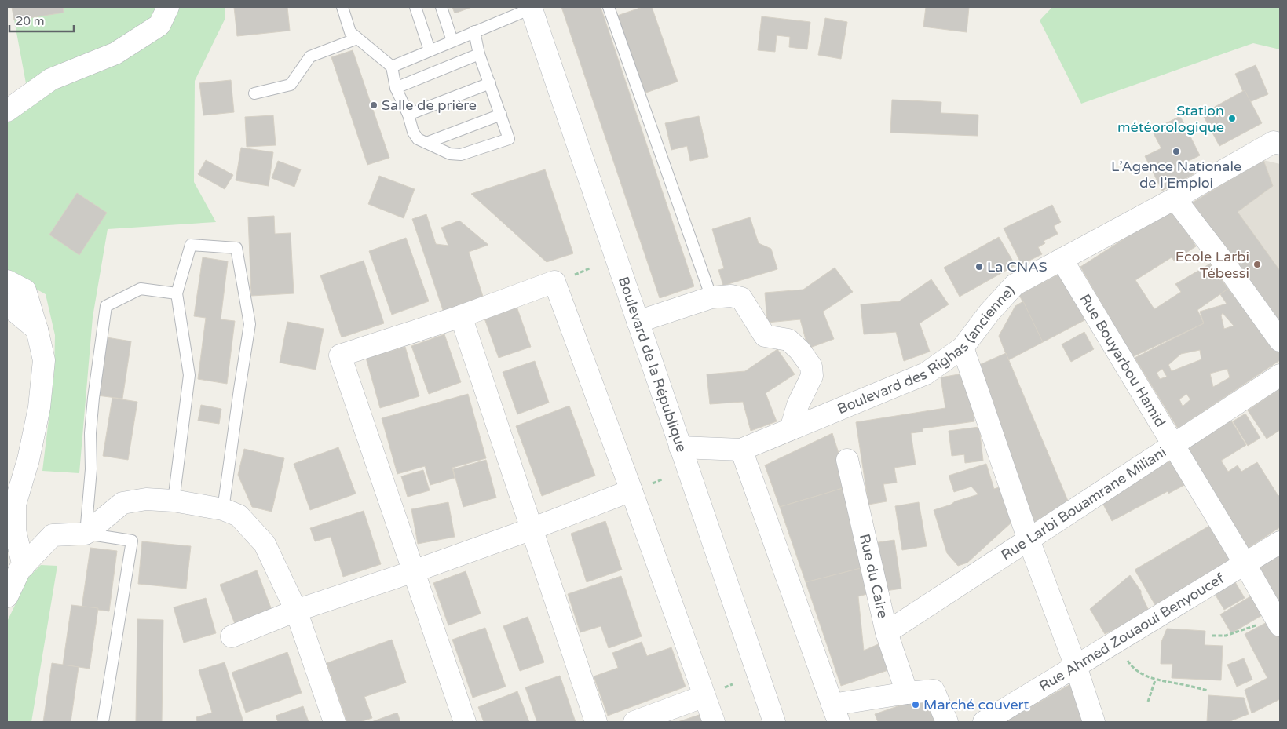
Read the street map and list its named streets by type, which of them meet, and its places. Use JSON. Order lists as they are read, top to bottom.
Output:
{
  "streets": {
    "street": [
      "Boulevard des Righas (ancienne)",
      "Rue Bouyarbou Hamid",
      "Boulevard de la République",
      "Rue Larbi Bouamrane Miliani",
      "Rue du Caire",
      "Rue Ahmed Zouaoui Benyoucef"
    ]
  },
  "crossings": [
    ["Boulevard des Righas (ancienne)", "Rue Bouyarbou Hamid"],
    ["Boulevard des Righas (ancienne)", "Boulevard de la République"],
    ["Rue Bouyarbou Hamid", "Rue Larbi Bouamrane Miliani"],
    ["Rue Bouyarbou Hamid", "Rue Ahmed Zouaoui Benyoucef"],
    ["Rue Larbi Bouamrane Miliani", "Rue du Caire"]
  ],
  "places": [
    "Salle de prière",
    "Station météorologique",
    "L’Agence Nationale de l’Emploi",
    "Ecole Larbi Tébessi",
    "La CNAS",
    "Marché couvert"
  ],
  "scale_bar": "20 m"
}
